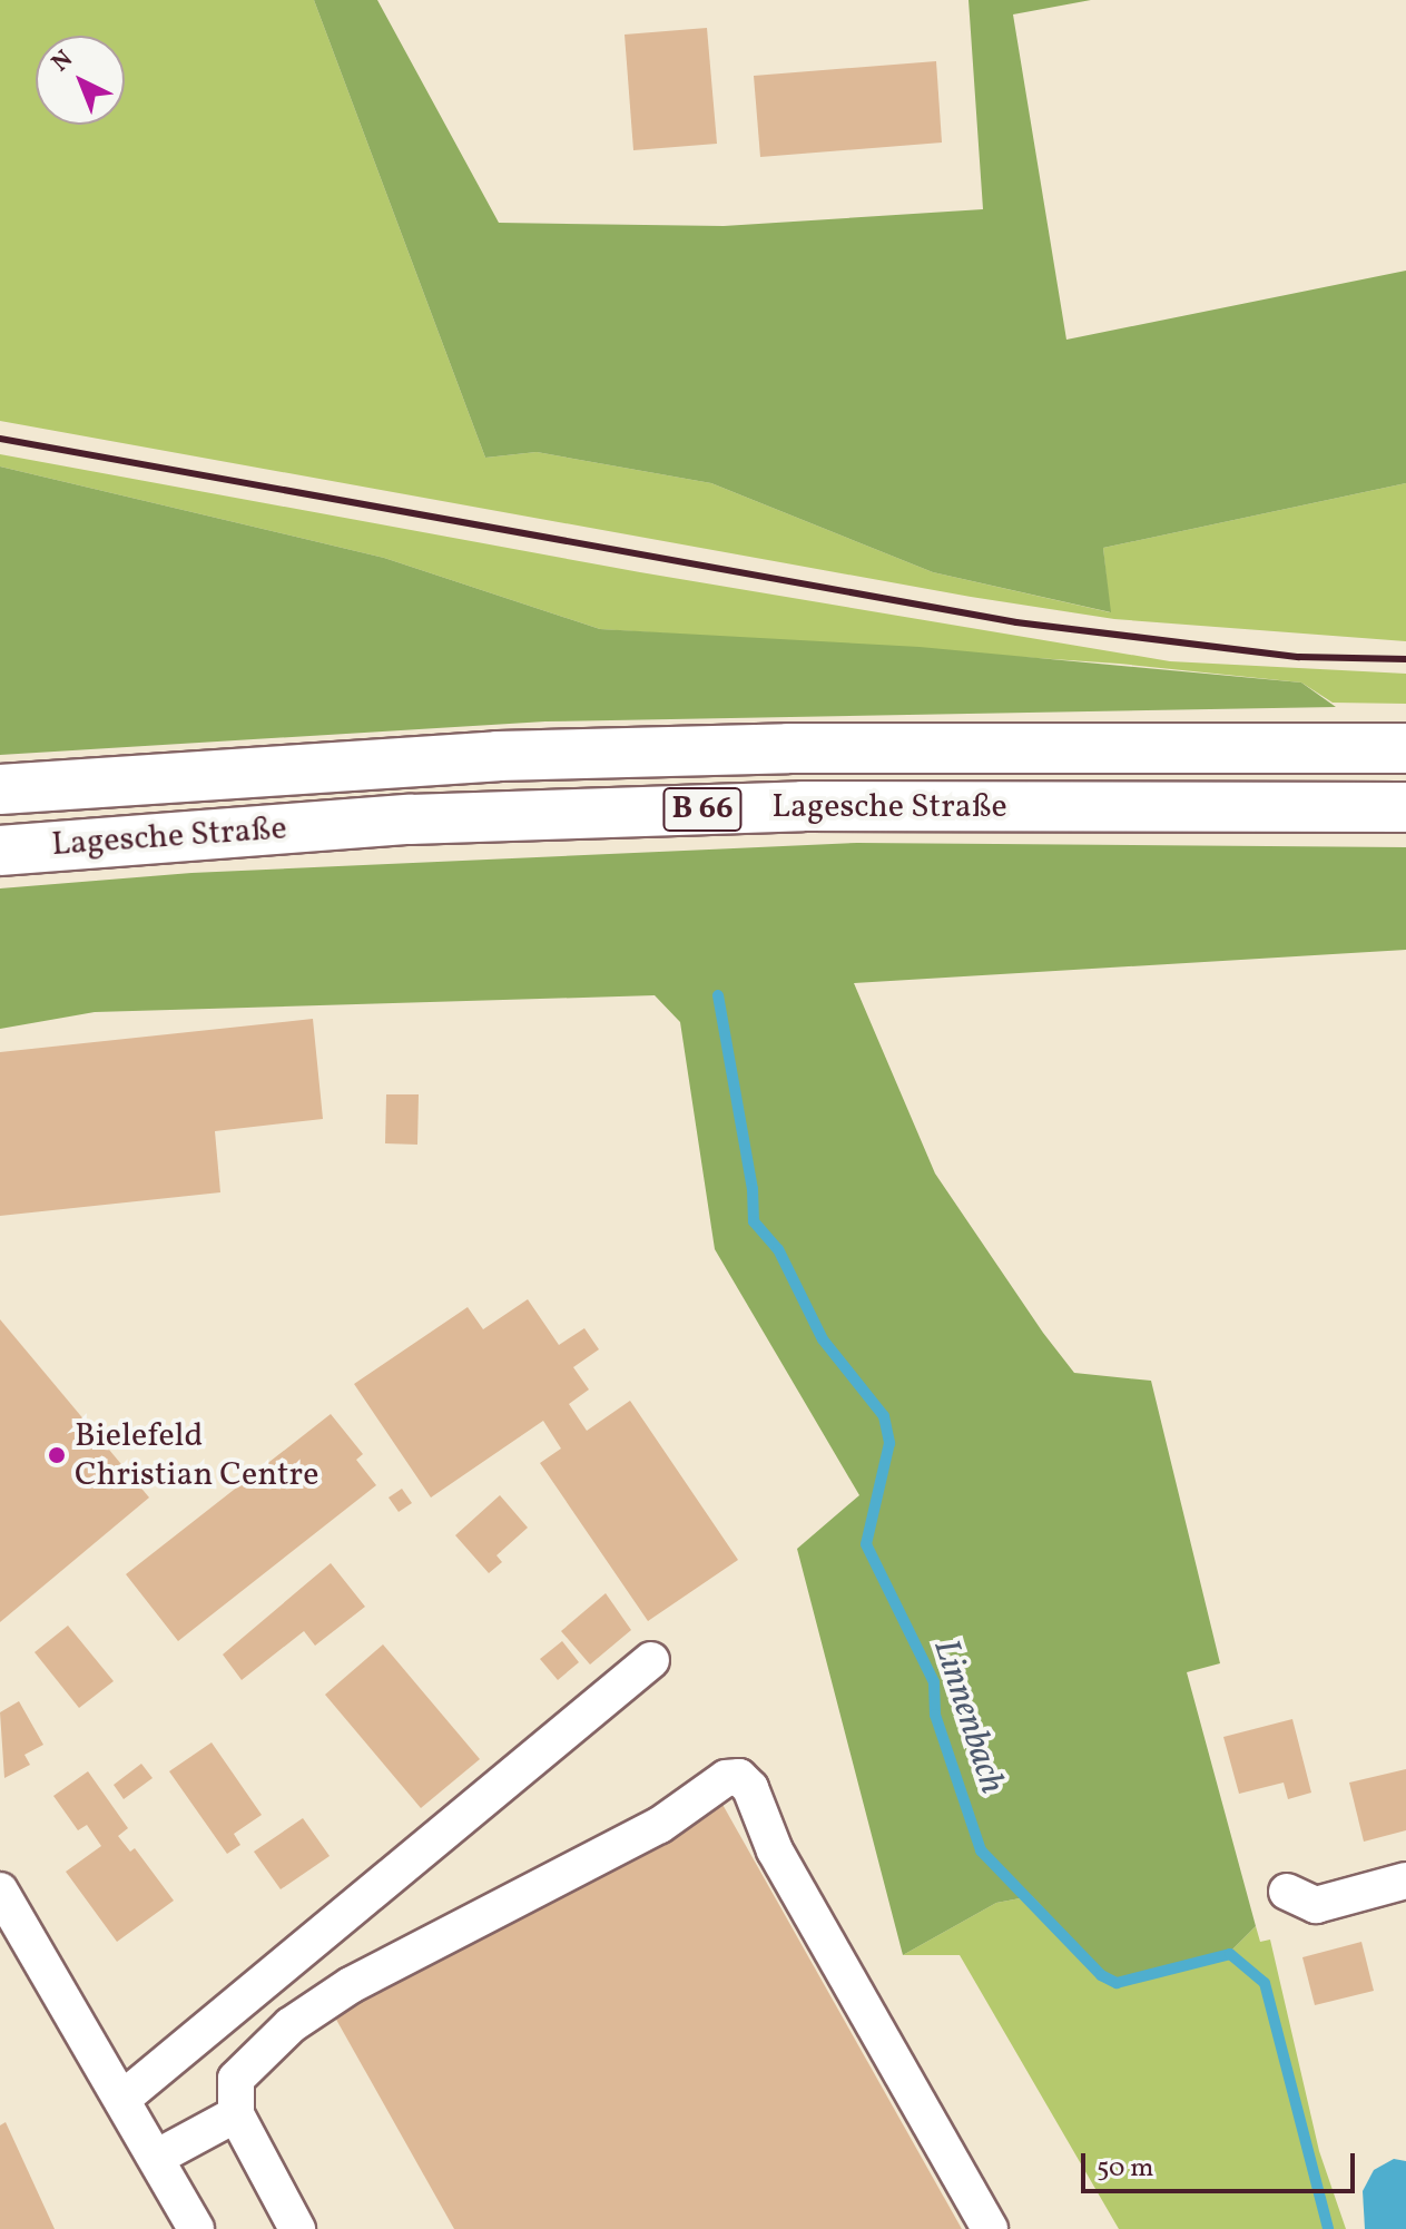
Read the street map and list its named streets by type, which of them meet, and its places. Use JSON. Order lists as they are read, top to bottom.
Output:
{
  "streets": {
    "highway": ["Lagesche Straße", "B 66"]
  },
  "water": ["Linnenbach"],
  "places": ["Bielefeld Christian Centre"],
  "scale_bar": "50 m",
  "north": "top left"
}
